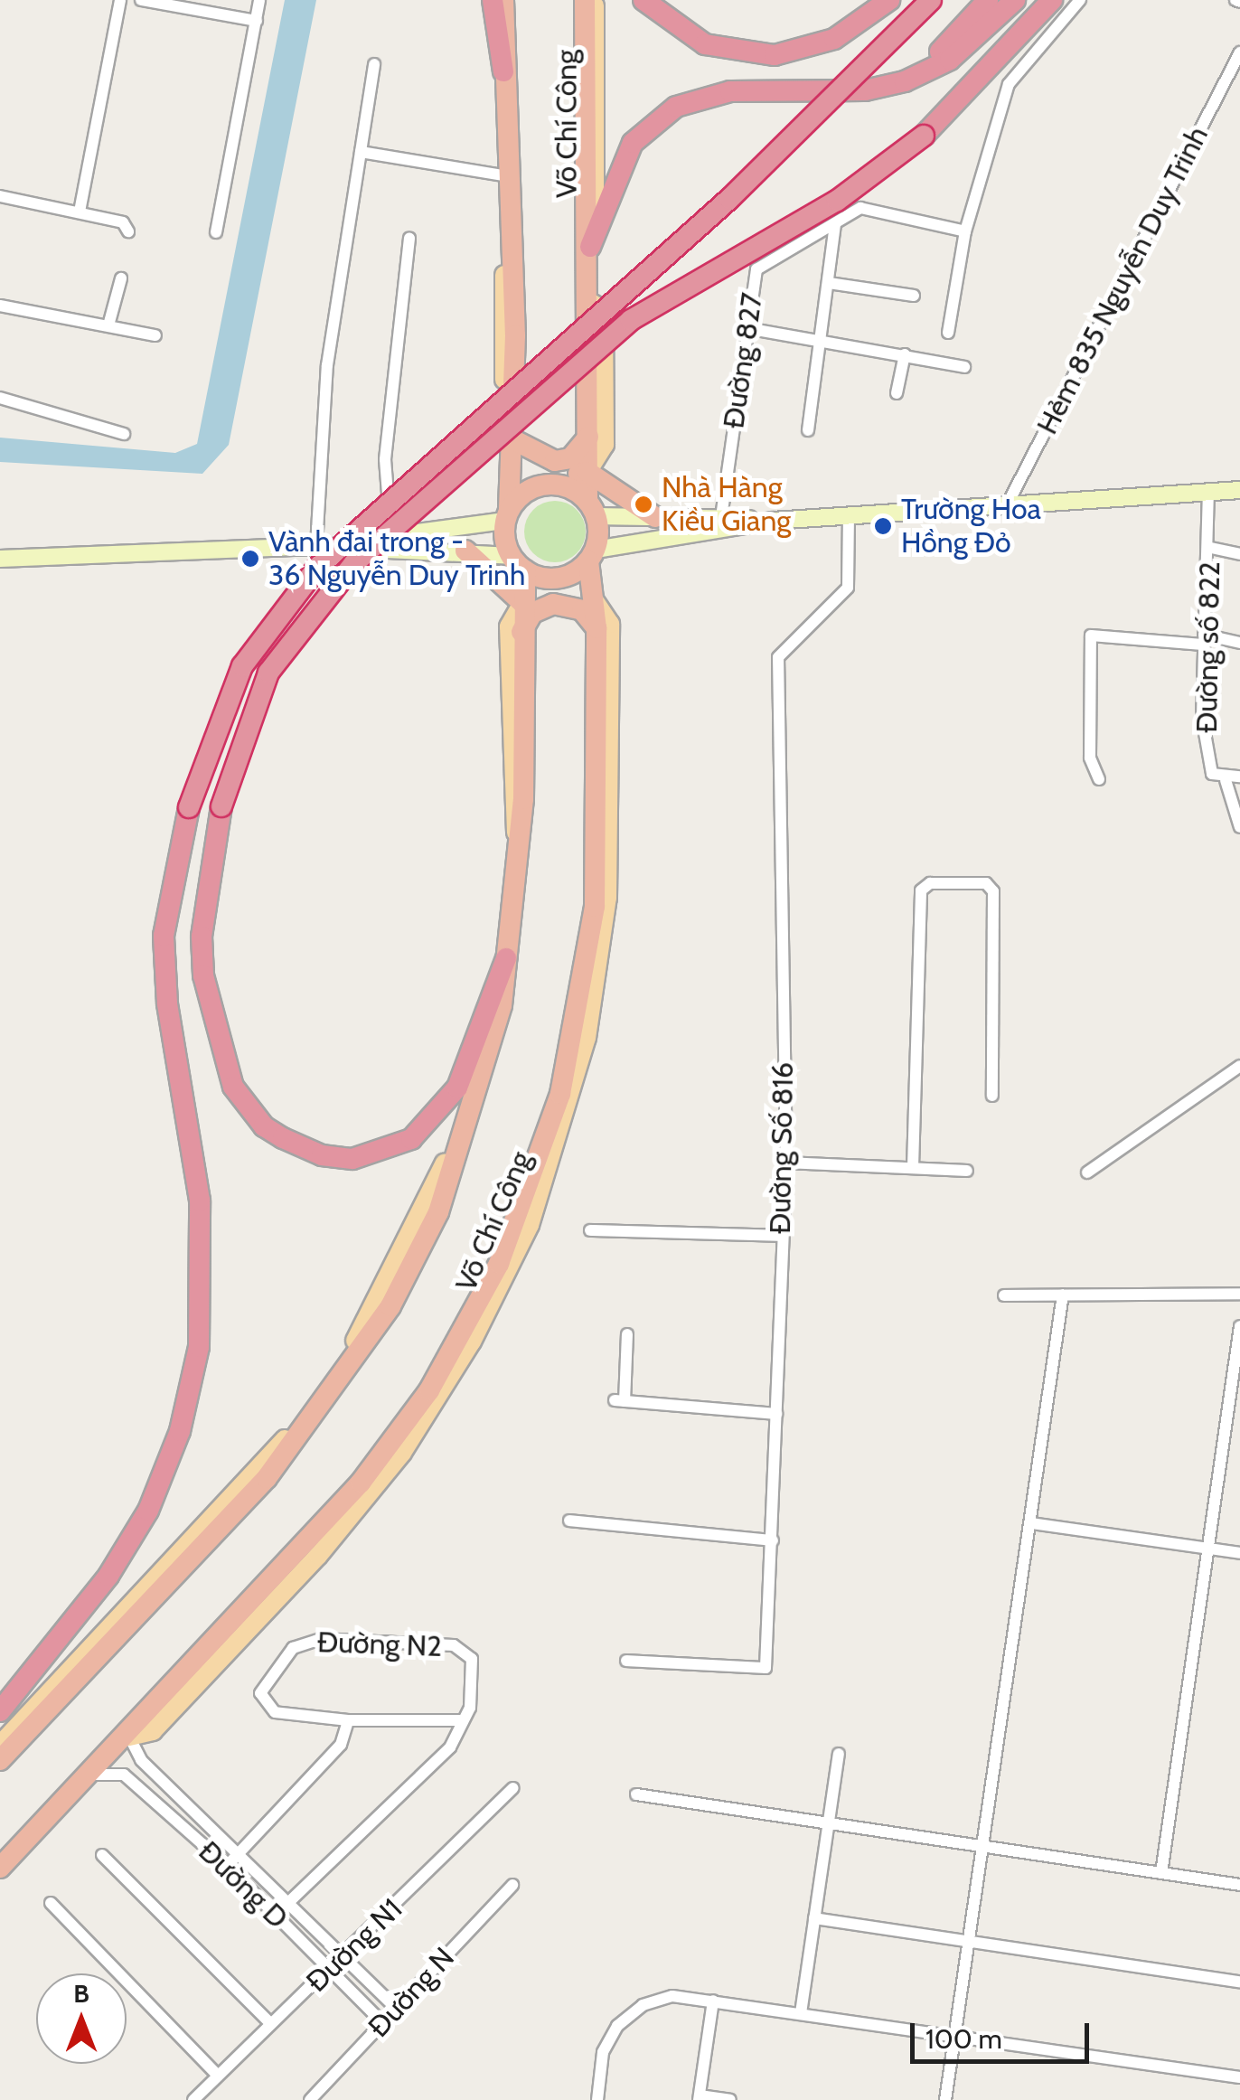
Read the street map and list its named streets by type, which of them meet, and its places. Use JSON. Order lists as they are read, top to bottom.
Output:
{
  "streets": {
    "highway": ["Võ Chí Công"],
    "street": [
      "Hẻm 835 Nguyễn Duy Trinh",
      "Đường 827",
      "Đường số 822",
      "Đường Số 816",
      "Đường N2",
      "Đường D",
      "Đường N1",
      "Đường N"
    ]
  },
  "crossings": [
    ["Võ Chí Công", "Đường D"],
    ["Đường N2", "Đường D"],
    ["Đường D", "Đường N1"],
    ["Đường D", "Đường N"]
  ],
  "places": ["Nhà Hàng Kiều Giang", "Trường Hoa Hồng Đỏ", "Vành đai trong - 36 Nguyễn Duy Trinh"],
  "scale_bar": "100 m",
  "north": "top"
}
